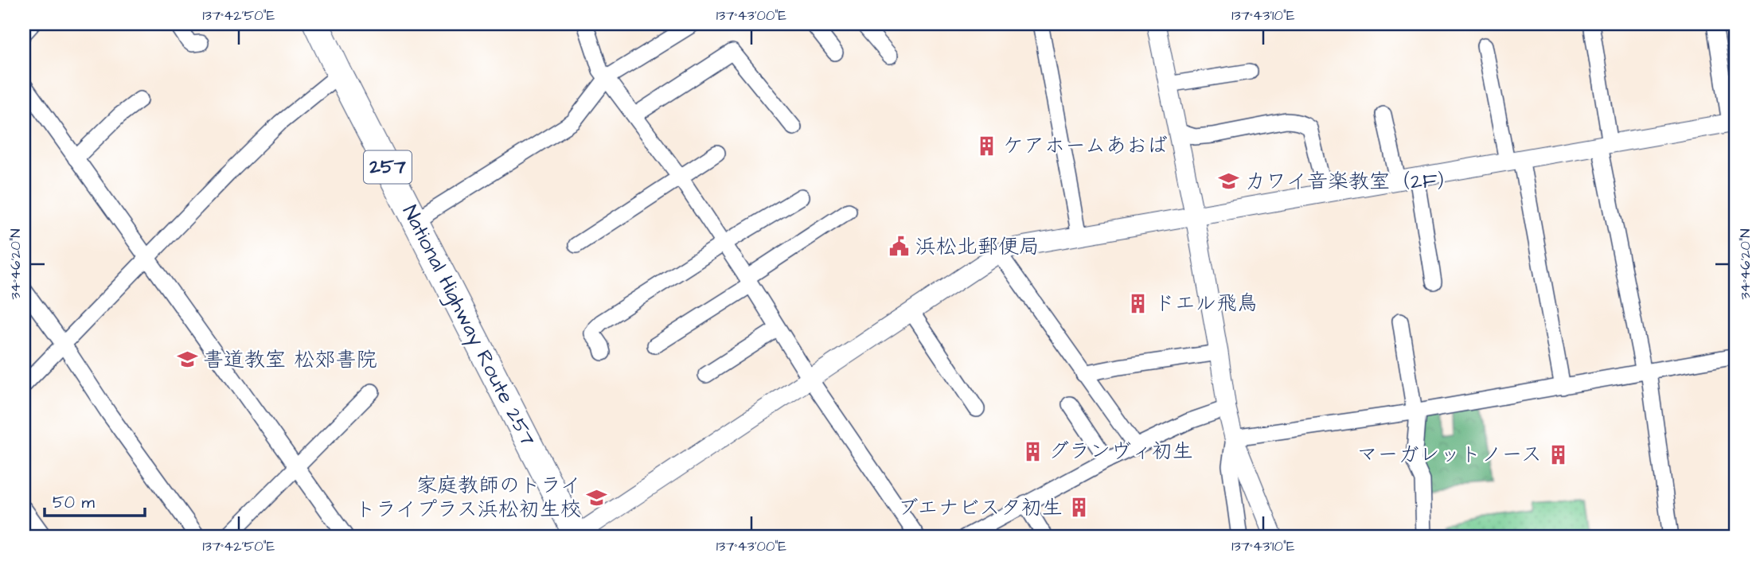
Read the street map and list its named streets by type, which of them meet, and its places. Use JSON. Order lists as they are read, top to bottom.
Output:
{
  "streets": {
    "highway": ["257", "National Highway Route 257"]
  },
  "places": {
    "building": [
      "ケアホームあおば",
      "ドエル飛鳥",
      "グランヴィ初生",
      "マーガレットノース",
      "ブエナビスタ初生"
    ],
    "school or university": ["カワイ音楽教室（2F）", "書道教室 松郊書院", "家庭教師のトライ トライプラス浜松初生校"],
    "public building": ["浜松北郵便局"]
  },
  "scale_bar": "50 m",
  "coordinates": [
    "137°42'50\"E",
    "137°43'00\"E",
    "137°43'10\"E",
    "34°46'20\"N"
  ]
}
